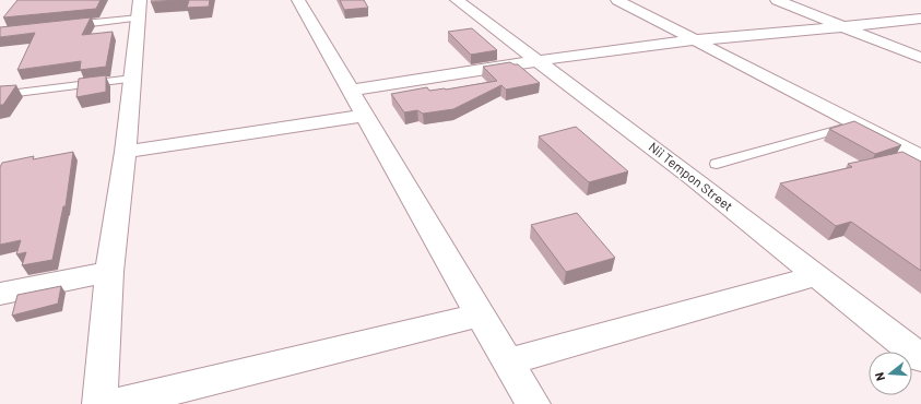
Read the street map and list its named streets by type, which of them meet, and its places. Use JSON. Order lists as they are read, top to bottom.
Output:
{
  "streets": {
    "street": ["Nii Tempon Street"]
  },
  "north": "left"
}
